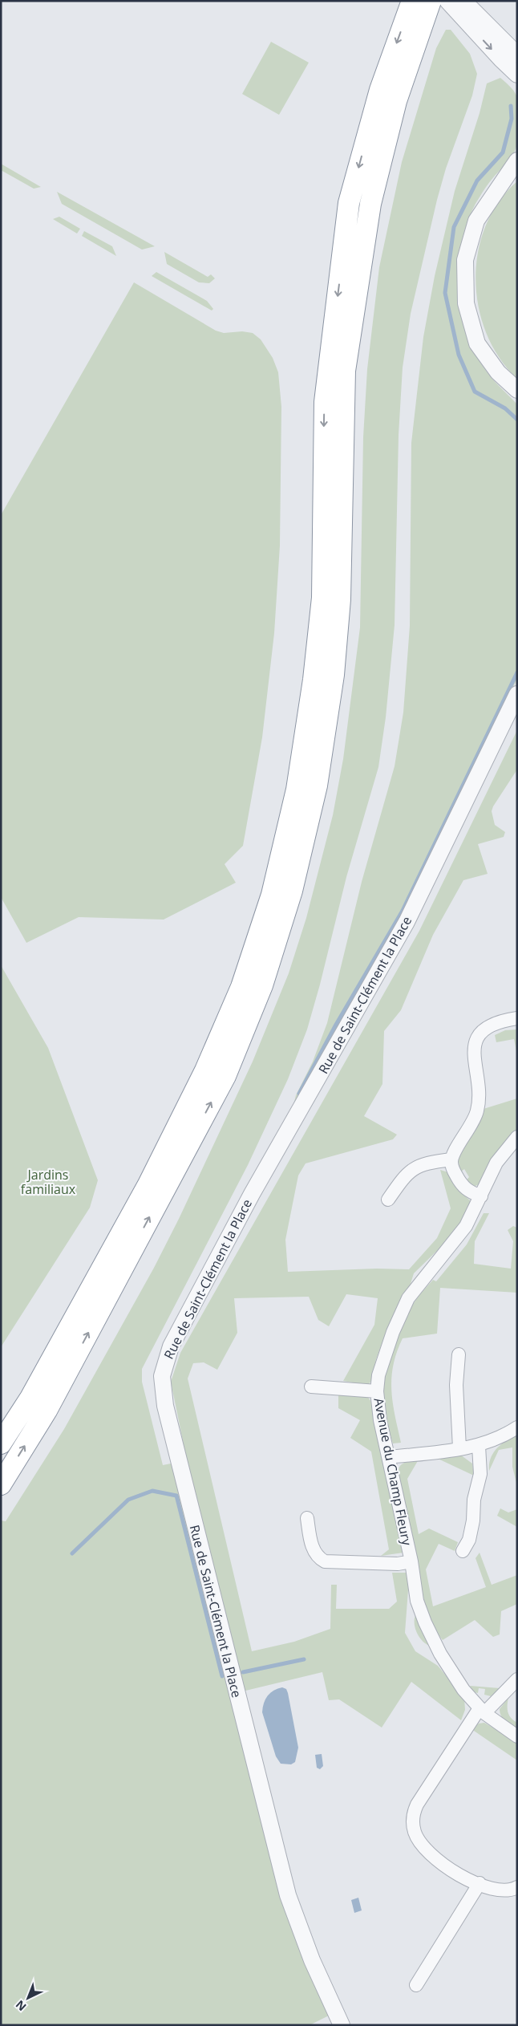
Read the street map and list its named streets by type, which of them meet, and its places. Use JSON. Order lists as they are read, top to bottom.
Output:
{
  "streets": {
    "street": ["Rue de Saint-Clément la Place", "Avenue du Champ Fleury"]
  },
  "parks": ["Jardins familiaux"],
  "north": "bottom left"
}
